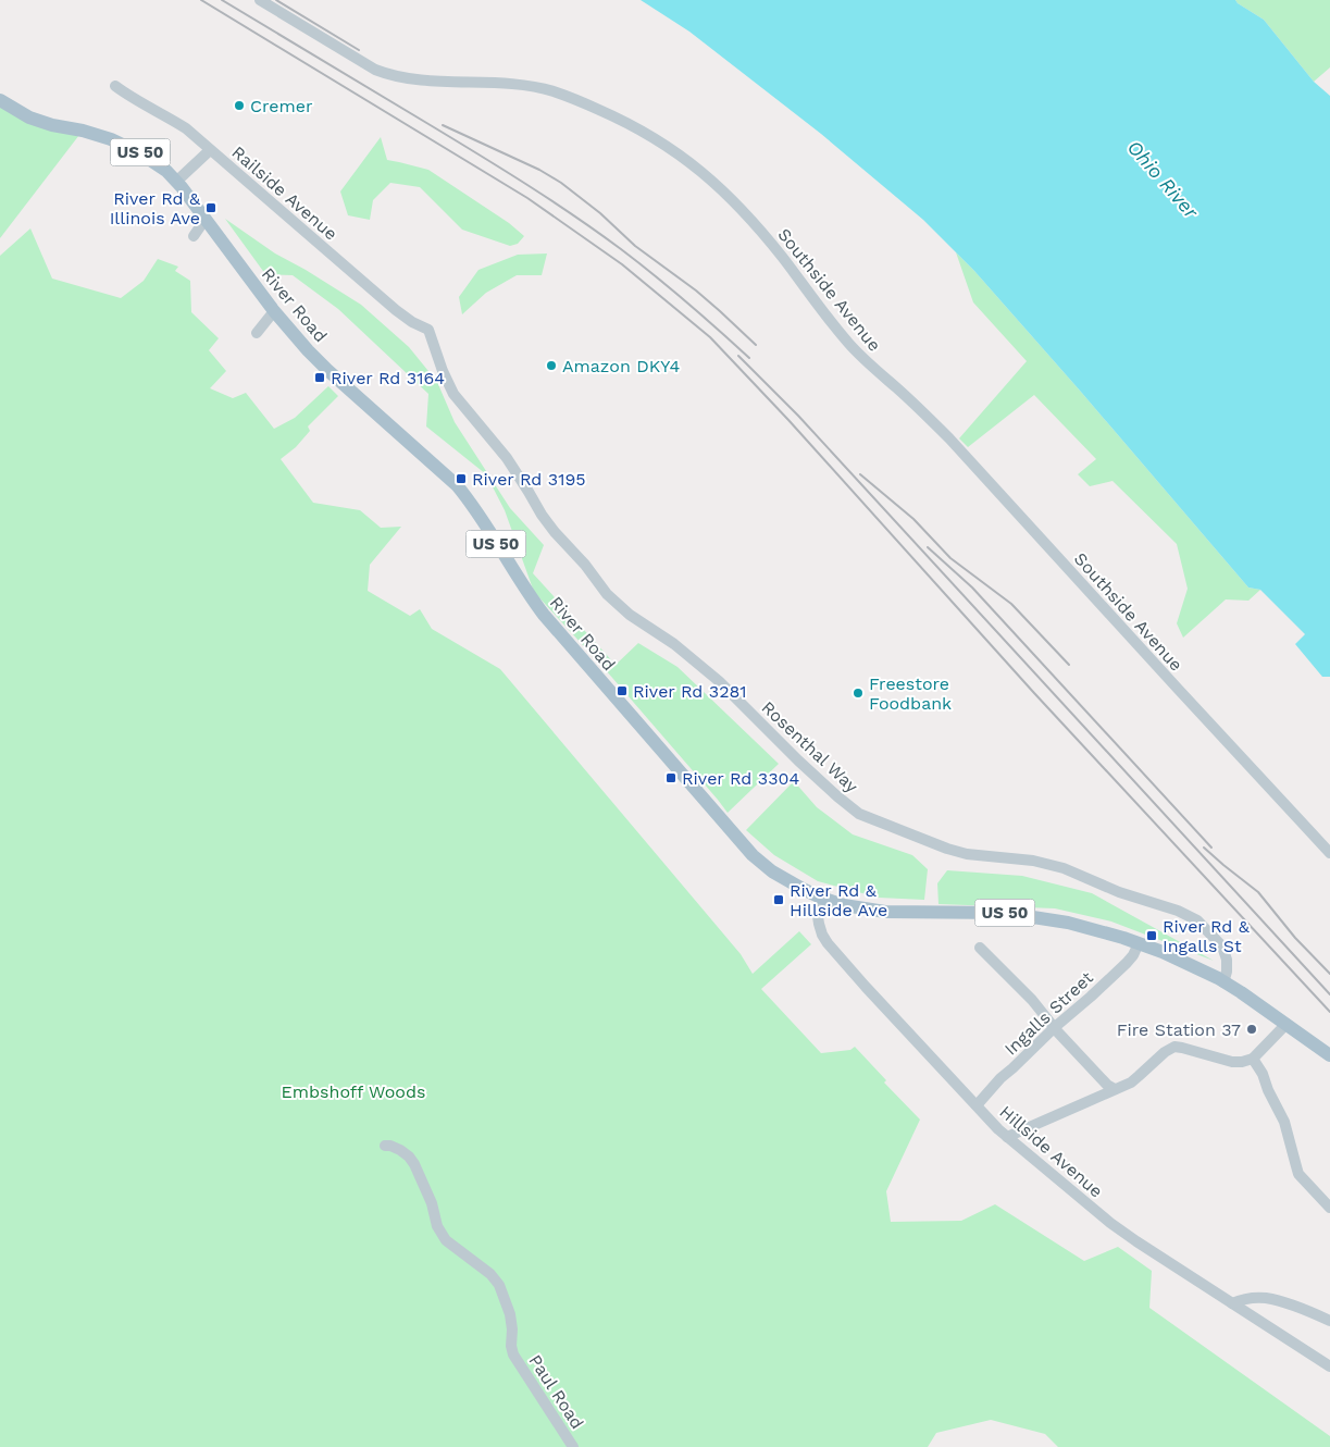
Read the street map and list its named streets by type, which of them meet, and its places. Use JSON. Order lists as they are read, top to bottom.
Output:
{
  "streets": {
    "main road": ["US 50", "River Road"],
    "street": [
      "Railside Avenue",
      "Southside Avenue",
      "Rosenthal Way",
      "Ingalls Street",
      "Hillside Avenue",
      "Paul Road"
    ]
  },
  "crossings": [
    ["Railside Avenue", "Rosenthal Way"],
    ["River Road", "Rosenthal Way"],
    ["River Road", "Ingalls Street"],
    ["River Road", "Hillside Avenue"],
    ["Ingalls Street", "Hillside Avenue"]
  ],
  "water": ["Ohio River"],
  "parks": ["Embshoff Woods"],
  "places": {
    "other": [
      "Cremer",
      "Amazon DKY4",
      "Freestore Foodbank",
      "Fire Station 37"
    ],
    "transit": [
      "River Rd & Illinois Ave",
      "River Rd 3164",
      "River Rd 3195",
      "River Rd 3281",
      "River Rd 3304",
      "River Rd & Hillside Ave",
      "River Rd & Ingalls St"
    ]
  }
}
